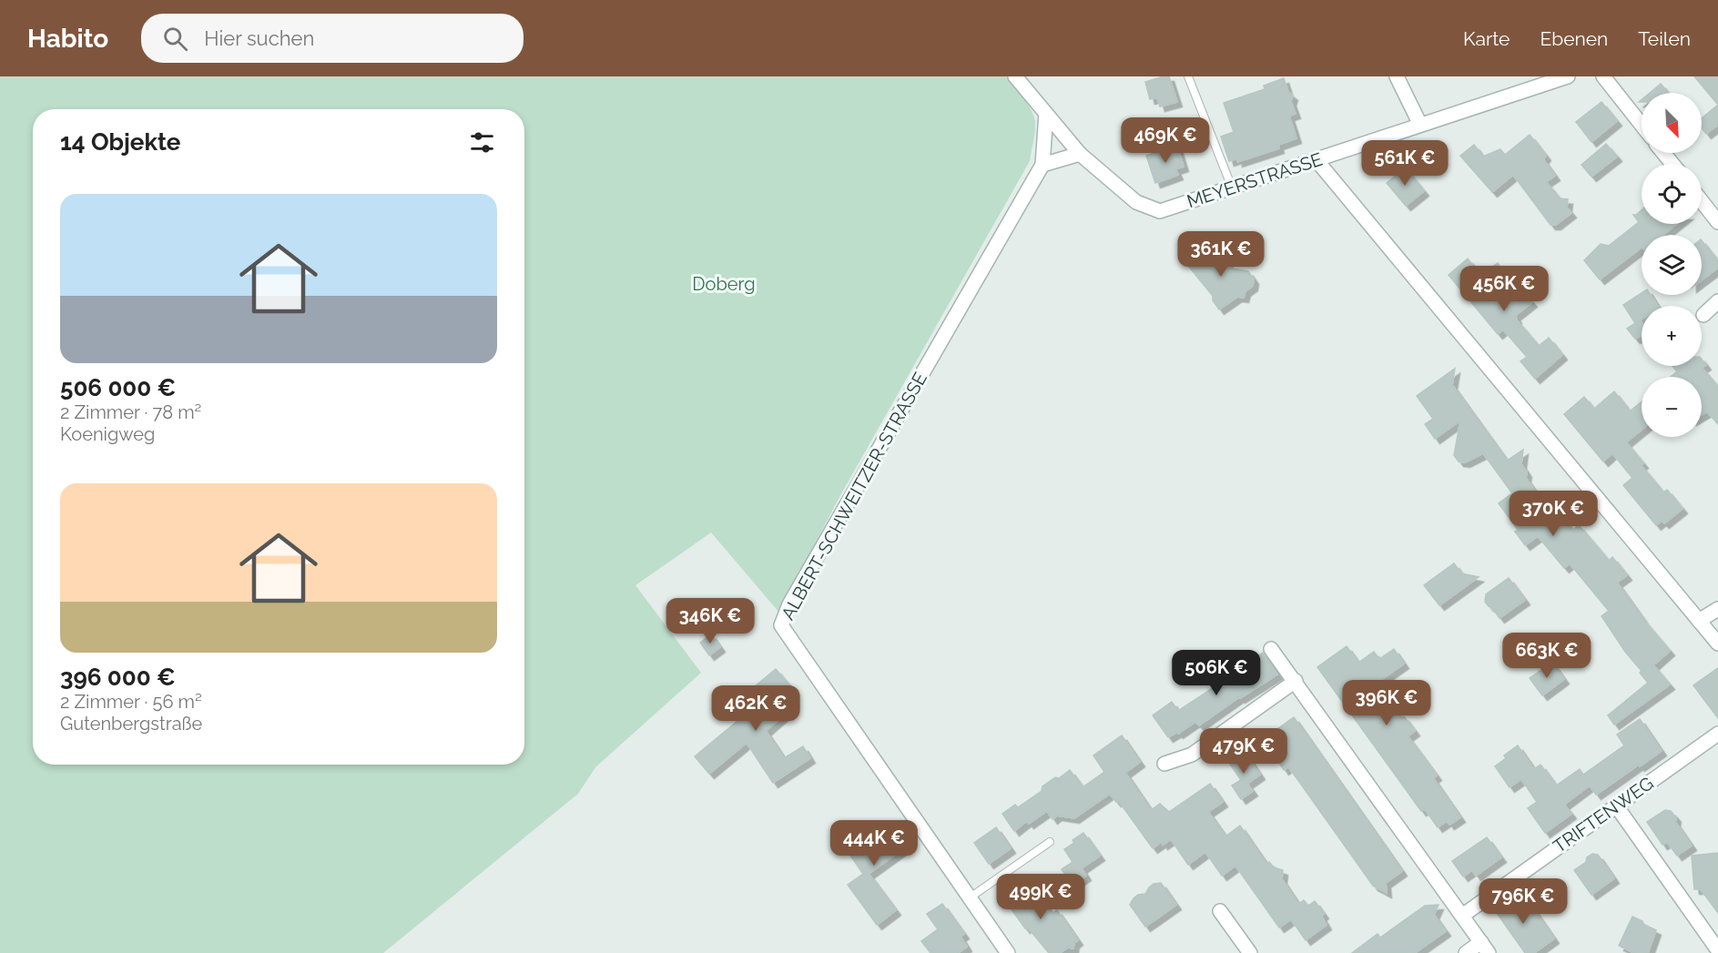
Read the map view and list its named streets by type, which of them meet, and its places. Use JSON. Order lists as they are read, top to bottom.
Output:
{
  "streets": {
    "street": ["MEYERSTRASSE", "ALBERT-SCHWEITZER-STRASSE", "TRIFTENWEG"]
  },
  "crossings": [
    ["MEYERSTRASSE", "ALBERT-SCHWEITZER-STRASSE"]
  ],
  "parks": ["Doberg"],
  "north": "bottom right",
  "page": {
    "header": "Habito",
    "search": "Hier suchen",
    "nav": ["Karte", "Ebenen", "Teilen"],
    "map_buttons": ["+", "−"],
    "heading": "14 Objekte",
    "price": [
      "469K €",
      "561K €",
      "361K €",
      "456K €",
      "370K €",
      "346K €",
      "663K €",
      "506K €",
      "396K €",
      "462K €",
      "479K €",
      "444K €",
      "499K €",
      "796K €"
    ],
    "list": [
      {
        "name": "506 000 €",
        "note": "2 Zimmer · 78 m² · Koenigweg"
      },
      {
        "name": "396 000 €",
        "note": "2 Zimmer · 56 m² · Gutenbergstraße"
      }
    ]
  }
}
